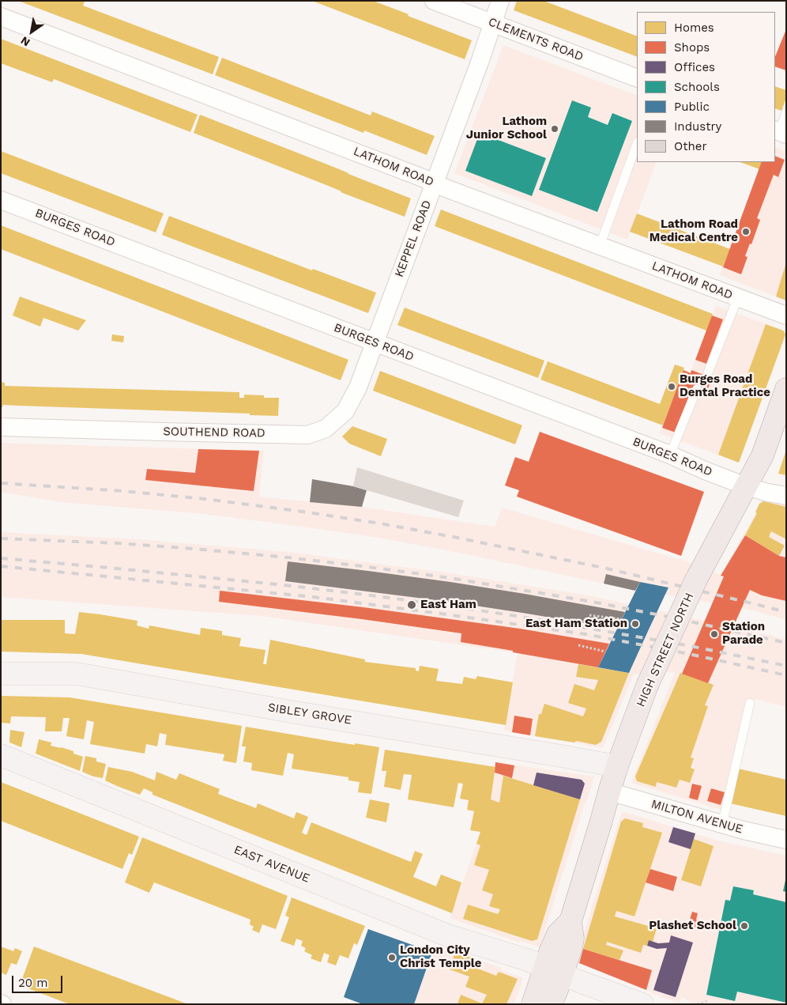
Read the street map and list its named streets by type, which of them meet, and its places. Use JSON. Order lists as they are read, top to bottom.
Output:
{
  "streets": {
    "main road": ["HIGH STREET NORTH", "SIBLEY GROVE", "EAST AVENUE"],
    "street": [
      "CLEMENTS ROAD",
      "LATHOM ROAD",
      "BURGES ROAD",
      "KEPPEL ROAD",
      "SOUTHEND ROAD",
      "MILTON AVENUE"
    ]
  },
  "crossings": [
    ["CLEMENTS ROAD", "KEPPEL ROAD"],
    ["LATHOM ROAD", "KEPPEL ROAD"],
    ["BURGES ROAD", "KEPPEL ROAD"],
    ["BURGES ROAD", "SOUTHEND ROAD"],
    ["BURGES ROAD", "HIGH STREET NORTH"],
    ["KEPPEL ROAD", "SOUTHEND ROAD"],
    ["HIGH STREET NORTH", "SIBLEY GROVE"],
    ["HIGH STREET NORTH", "MILTON AVENUE"],
    ["HIGH STREET NORTH", "EAST AVENUE"]
  ],
  "places": [
    "Lathom Junior School",
    "Lathom Road Medical Centre",
    "Burges Road Dental Practice",
    "East Ham",
    "East Ham Station",
    "Station Parade",
    "Plashet School",
    "London City Christ Temple"
  ],
  "legend": [
    "Homes",
    "Shops",
    "Offices",
    "Schools",
    "Public",
    "Industry",
    "Other"
  ],
  "scale_bar": "20 m",
  "north": "bottom left"
}
